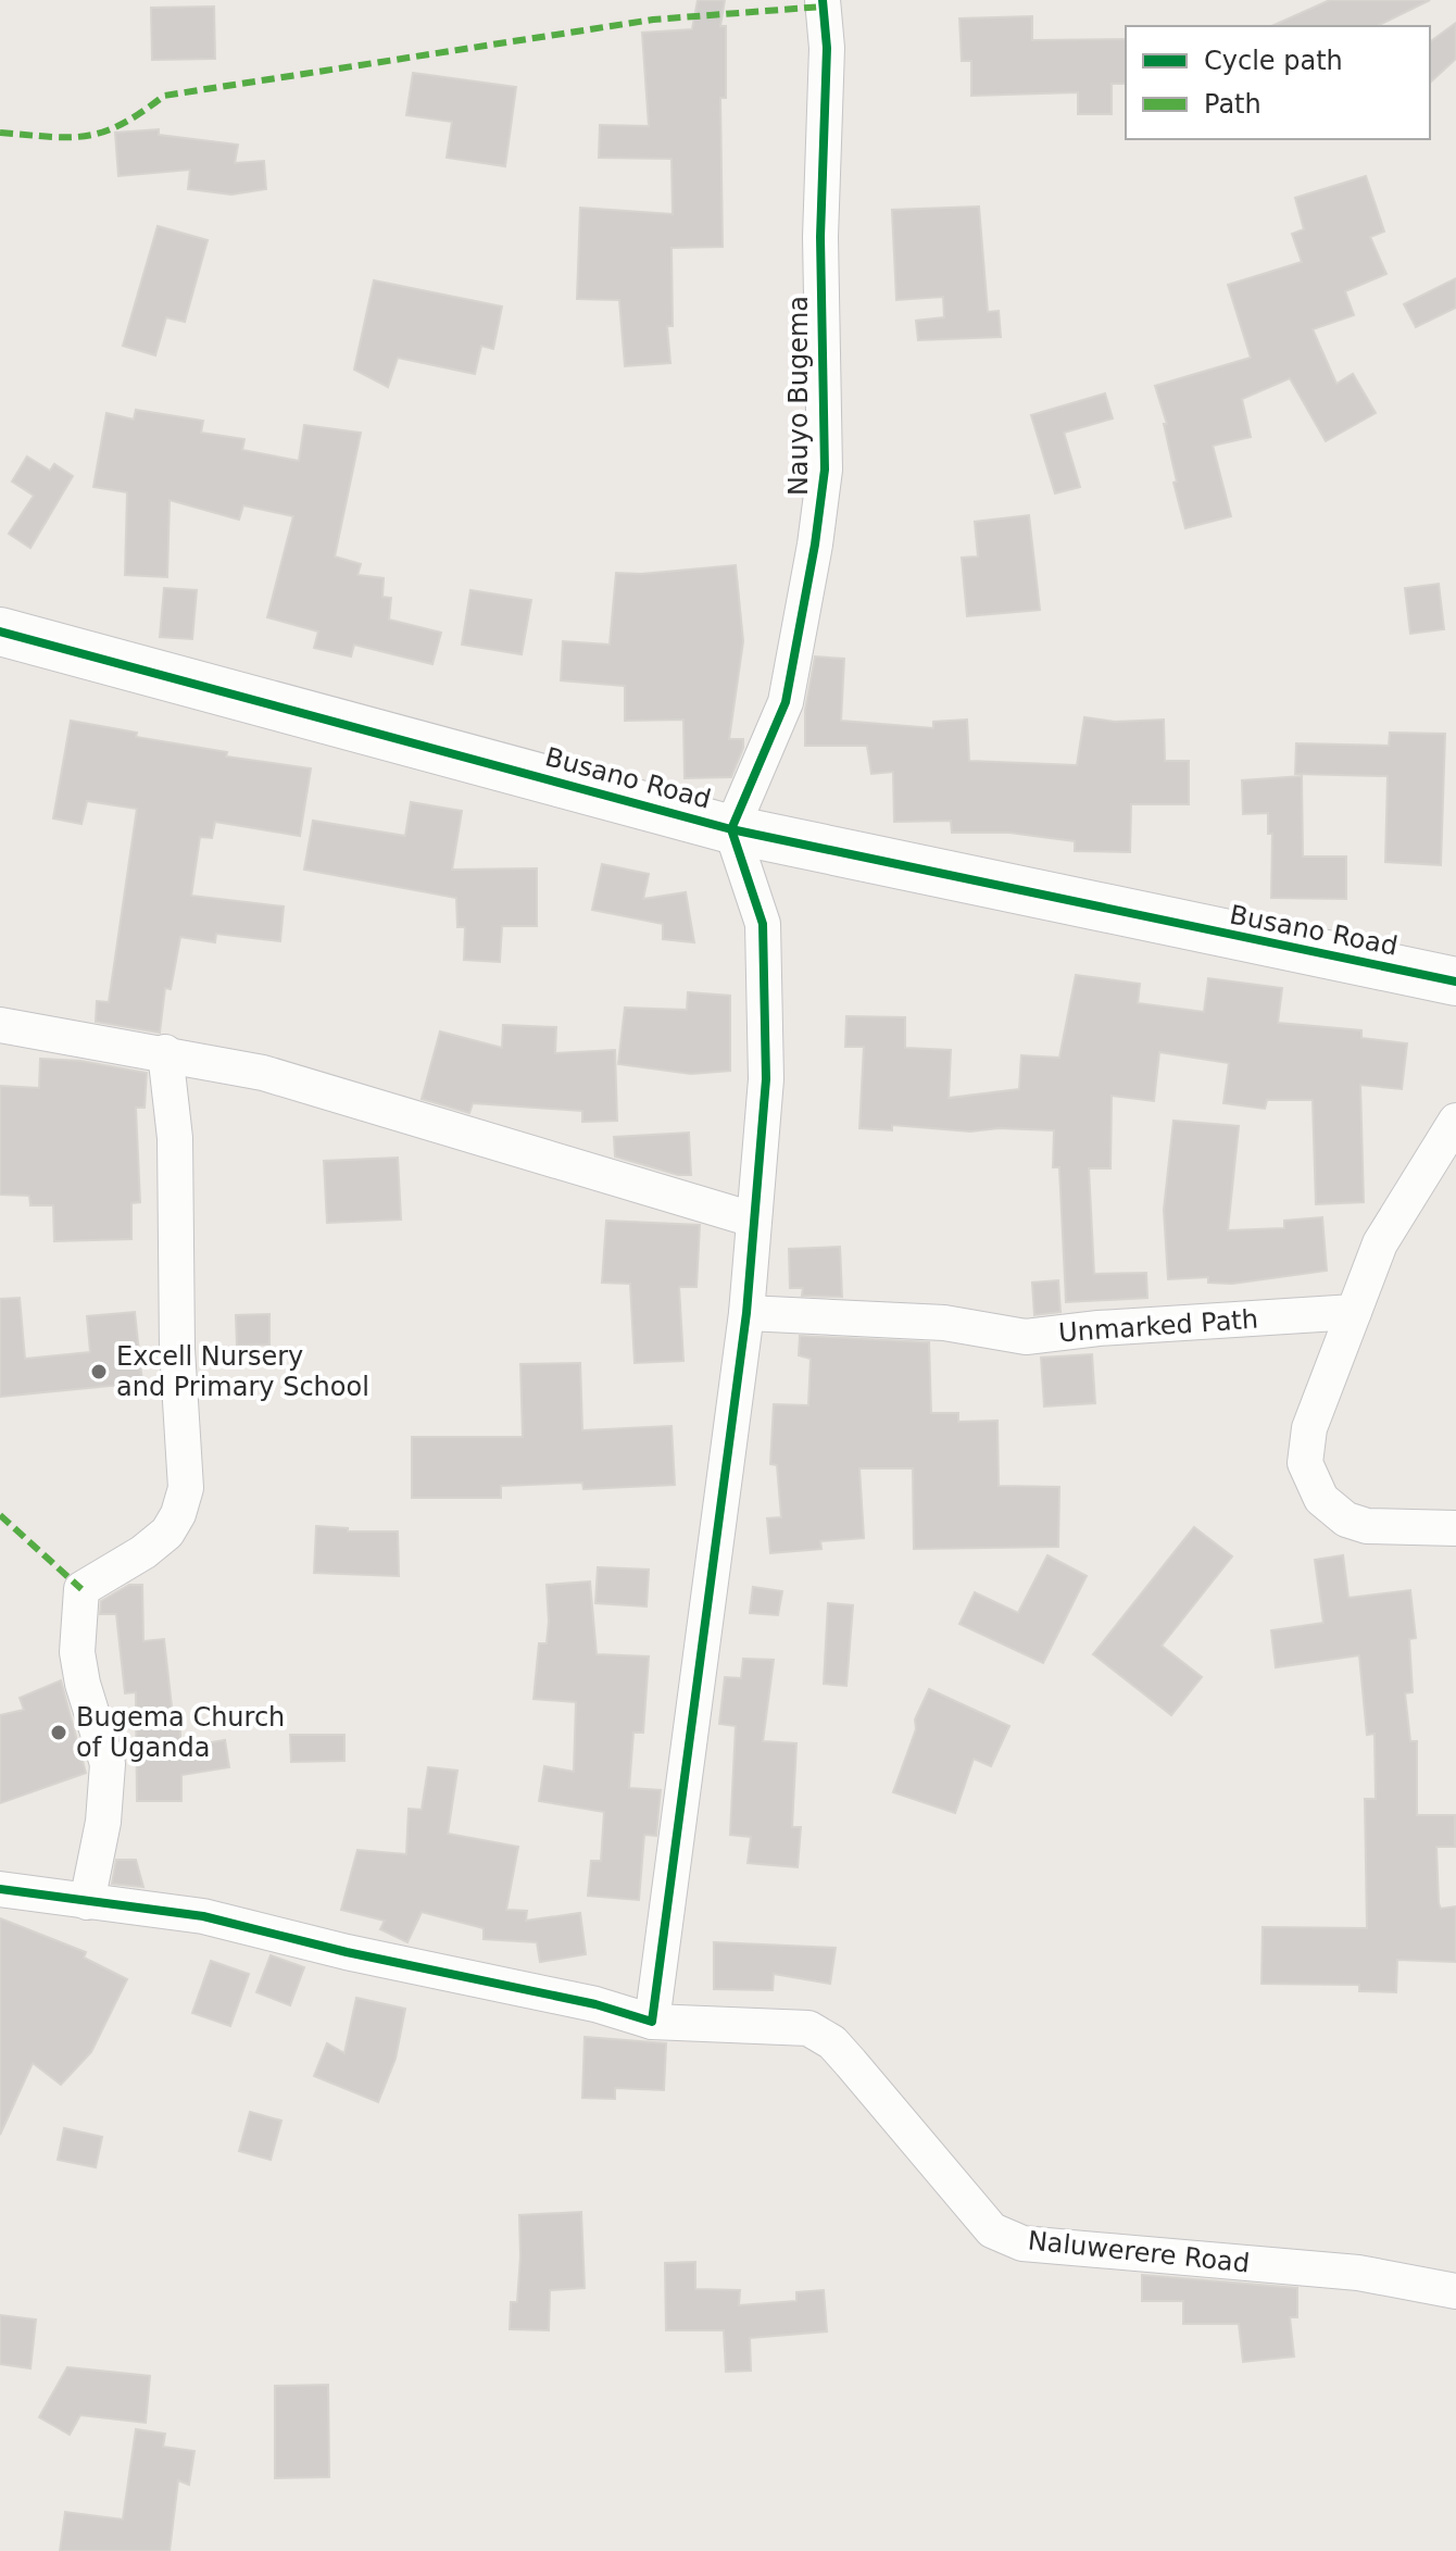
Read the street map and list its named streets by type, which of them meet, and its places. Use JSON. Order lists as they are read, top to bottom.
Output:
{
  "streets": {
    "street": [
      "Nauyo Bugema",
      "Busano Road",
      "Unmarked Path",
      "Naluwerere Road"
    ]
  },
  "crossings": [
    ["Nauyo Bugema", "Busano Road"]
  ],
  "places": ["Excell Nursery and Primary School", "Bugema Church of Uganda"],
  "legend": ["Cycle path", "Path"]
}
